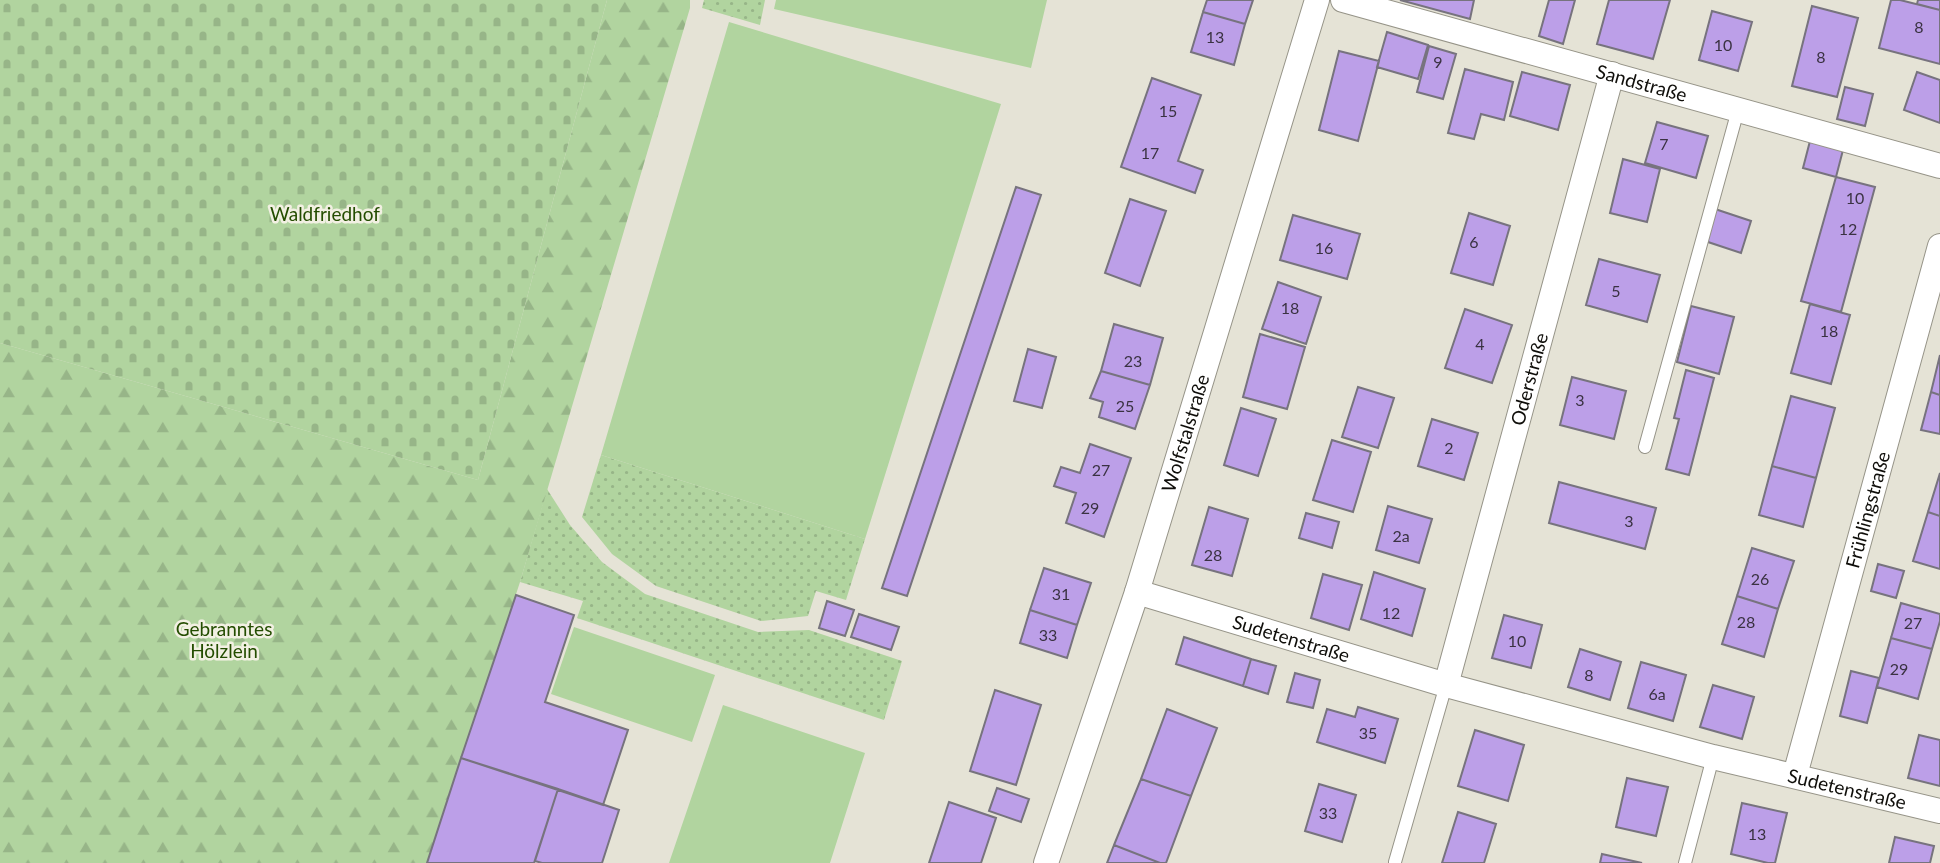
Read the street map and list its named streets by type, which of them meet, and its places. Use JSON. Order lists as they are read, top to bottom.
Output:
{
  "streets": {
    "street": [
      "Sandstraße",
      "Oderstraße",
      "Wolfstalstraße",
      "Frühlingstraße",
      "Sudetenstraße"
    ]
  },
  "crossings": [
    ["Sandstraße", "Oderstraße"],
    ["Oderstraße", "Sudetenstraße"],
    ["Wolfstalstraße", "Sudetenstraße"],
    ["Frühlingstraße", "Sudetenstraße"]
  ],
  "parks": ["Waldfriedhof", "Gebranntes Hölzlein"],
  "house_numbers": [
    "8",
    "13",
    "10",
    "8",
    "9",
    "15",
    "7",
    "17",
    "10",
    "12",
    "6",
    "16",
    "5",
    "18",
    "18",
    "4",
    "23",
    "3",
    "25",
    "2",
    "27",
    "29",
    "3",
    "2a",
    "28",
    "26",
    "31",
    "12",
    "28",
    "27",
    "33",
    "10",
    "29",
    "8",
    "6a",
    "35",
    "33",
    "13"
  ]
}
